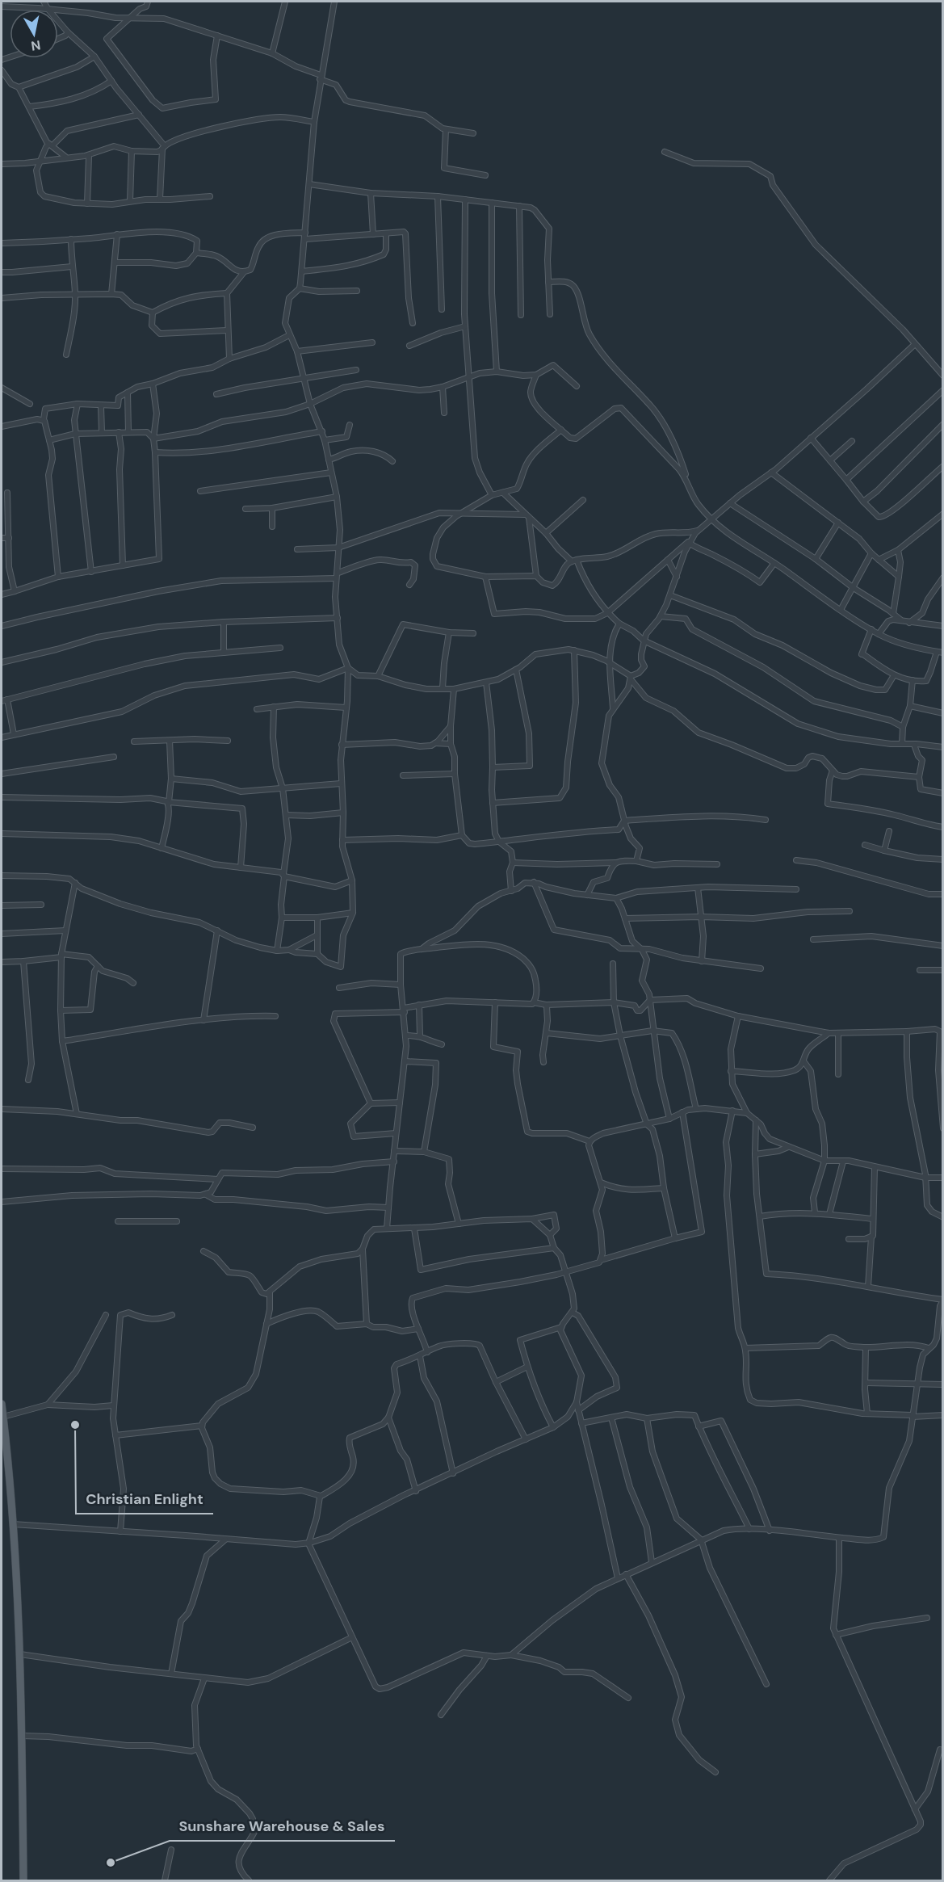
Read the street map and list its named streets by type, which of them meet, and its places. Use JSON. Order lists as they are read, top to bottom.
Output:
{
  "places": ["Christian Enlight", "Sunshare Warehouse & Sales"],
  "north": "bottom"
}
